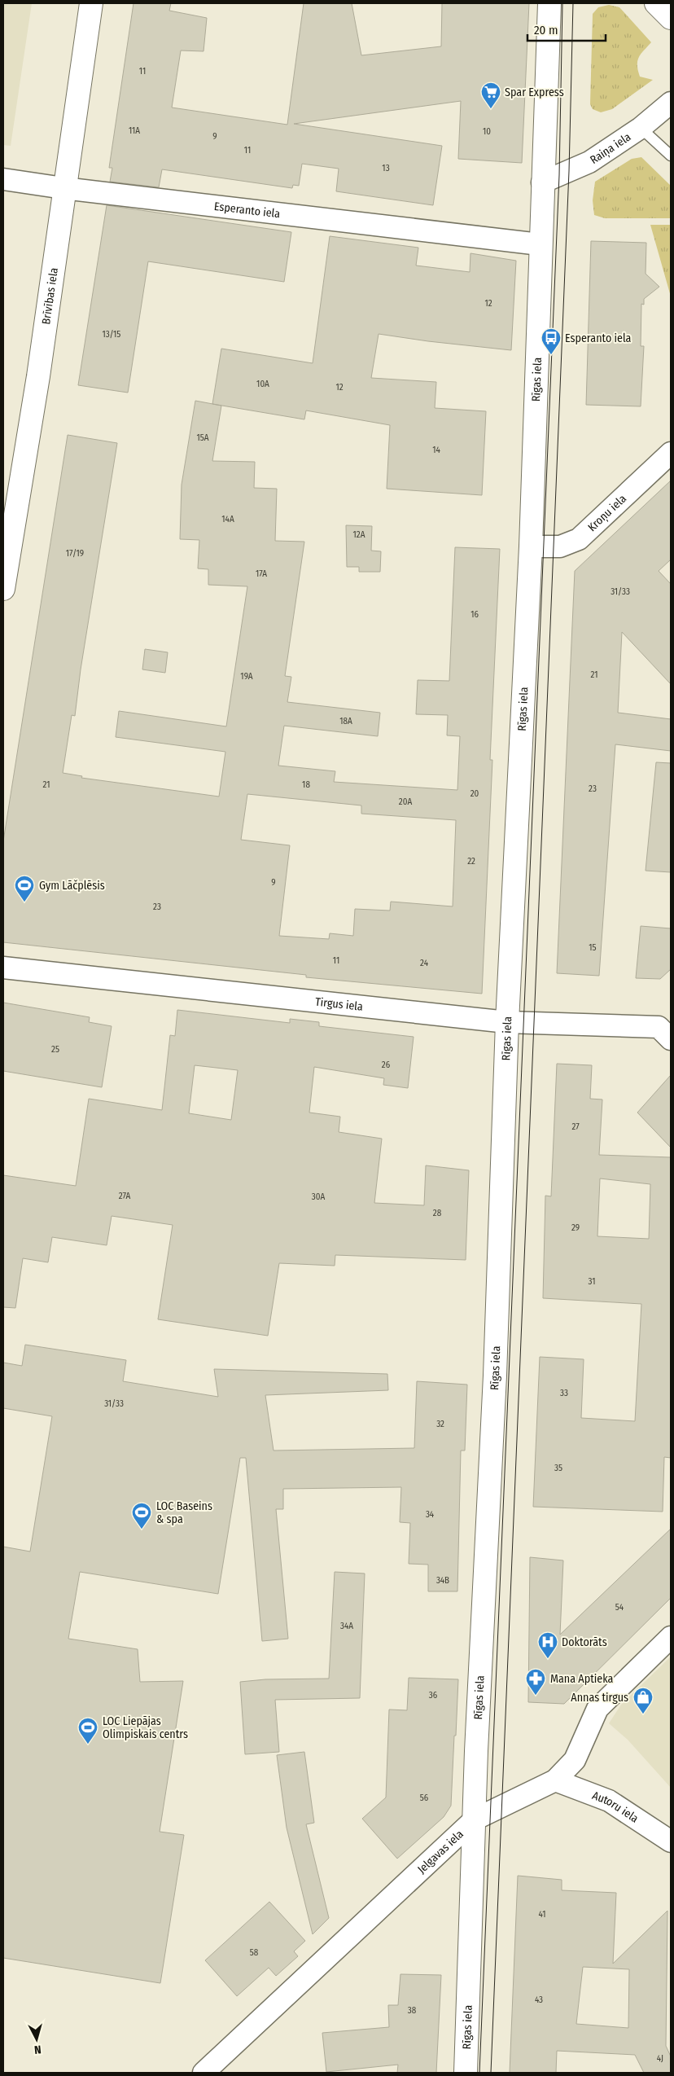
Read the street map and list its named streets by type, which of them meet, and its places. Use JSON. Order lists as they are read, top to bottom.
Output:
{
  "streets": {
    "street": [
      "Raiņa iela",
      "Esperanto iela",
      "Brīvības iela",
      "Rīgas iela",
      "Kroņu iela",
      "Tirgus iela",
      "Autoru iela",
      "Jelgavas iela"
    ]
  },
  "crossings": [
    ["Raiņa iela", "Rīgas iela"],
    ["Esperanto iela", "Brīvības iela"],
    ["Esperanto iela", "Rīgas iela"],
    ["Rīgas iela", "Kroņu iela"],
    ["Rīgas iela", "Tirgus iela"],
    ["Rīgas iela", "Jelgavas iela"],
    ["Autoru iela", "Jelgavas iela"]
  ],
  "places": {
    "supermarket": ["Spar Express"],
    "bus stop": ["Esperanto iela"],
    "sports": ["Gym Lāčplēsis", "LOC Baseins & spa", "LOC Liepājas Olimpiskais centrs"],
    "hospital": ["Doktorāts"],
    "pharmacy": ["Mana Aptieka"],
    "shop": ["Annas tirgus"]
  },
  "house_numbers": [
    "11",
    "11A",
    "10",
    "9",
    "11",
    "13",
    "12",
    "13/15",
    "10A",
    "12",
    "15A",
    "14",
    "14A",
    "12A",
    "17/19",
    "17A",
    "31/33",
    "16",
    "21",
    "19A",
    "18A",
    "21",
    "18",
    "23",
    "20",
    "20A",
    "22",
    "9",
    "23",
    "15",
    "11",
    "24",
    "25",
    "26",
    "27",
    "27A",
    "30A",
    "28",
    "29",
    "31",
    "33",
    "31/33",
    "32",
    "35",
    "34",
    "34B",
    "54",
    "34A",
    "36",
    "56",
    "41",
    "58",
    "43",
    "38",
    "4J"
  ],
  "scale_bar": "20 m",
  "north": "bottom"
}
